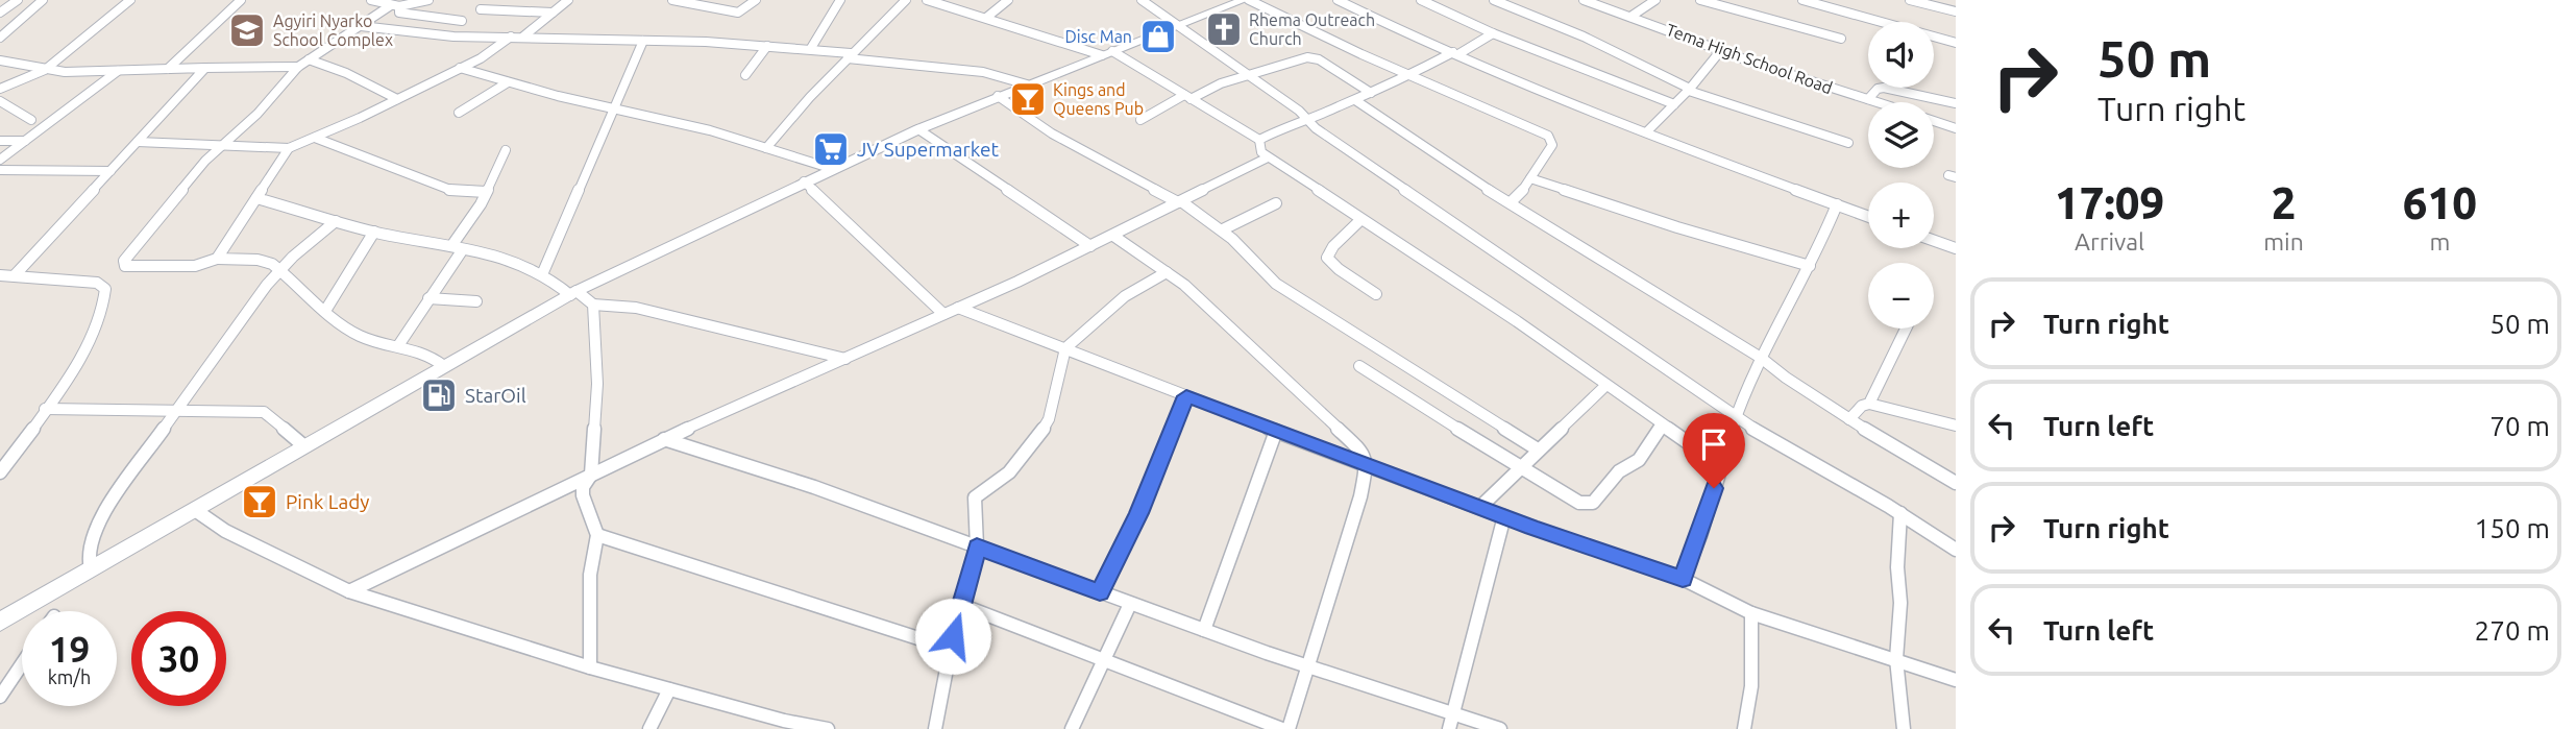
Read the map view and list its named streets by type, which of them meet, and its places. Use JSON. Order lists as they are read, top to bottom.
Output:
{
  "streets": {
    "street": ["Tema High School Road"]
  },
  "places": {
    "church": ["Rhema Outreach Church"],
    "school or university": ["Agyiri Nyarko School Complex"],
    "shop": ["Disc Man"],
    "bar": ["Kings and Queens Pub", "Pink Lady"],
    "supermarket": ["JV Supermarket"],
    "fuel station": ["StarOil"]
  },
  "page": {
    "turn": ["50 m", "Turn right"],
    "map_buttons": ["+", "−"],
    "eta": [
      "17:09",
      "Arrival",
      "2",
      "min",
      "610",
      "m"
    ],
    "list": [
      {
        "name": "Turn right",
        "value": "50 m"
      },
      {
        "name": "Turn left",
        "value": "70 m"
      },
      {
        "name": "Turn right",
        "value": "150 m"
      },
      {
        "name": "Turn left",
        "value": "270 m"
      }
    ],
    "speed": "19 km/h",
    "limit": "30"
  }
}
